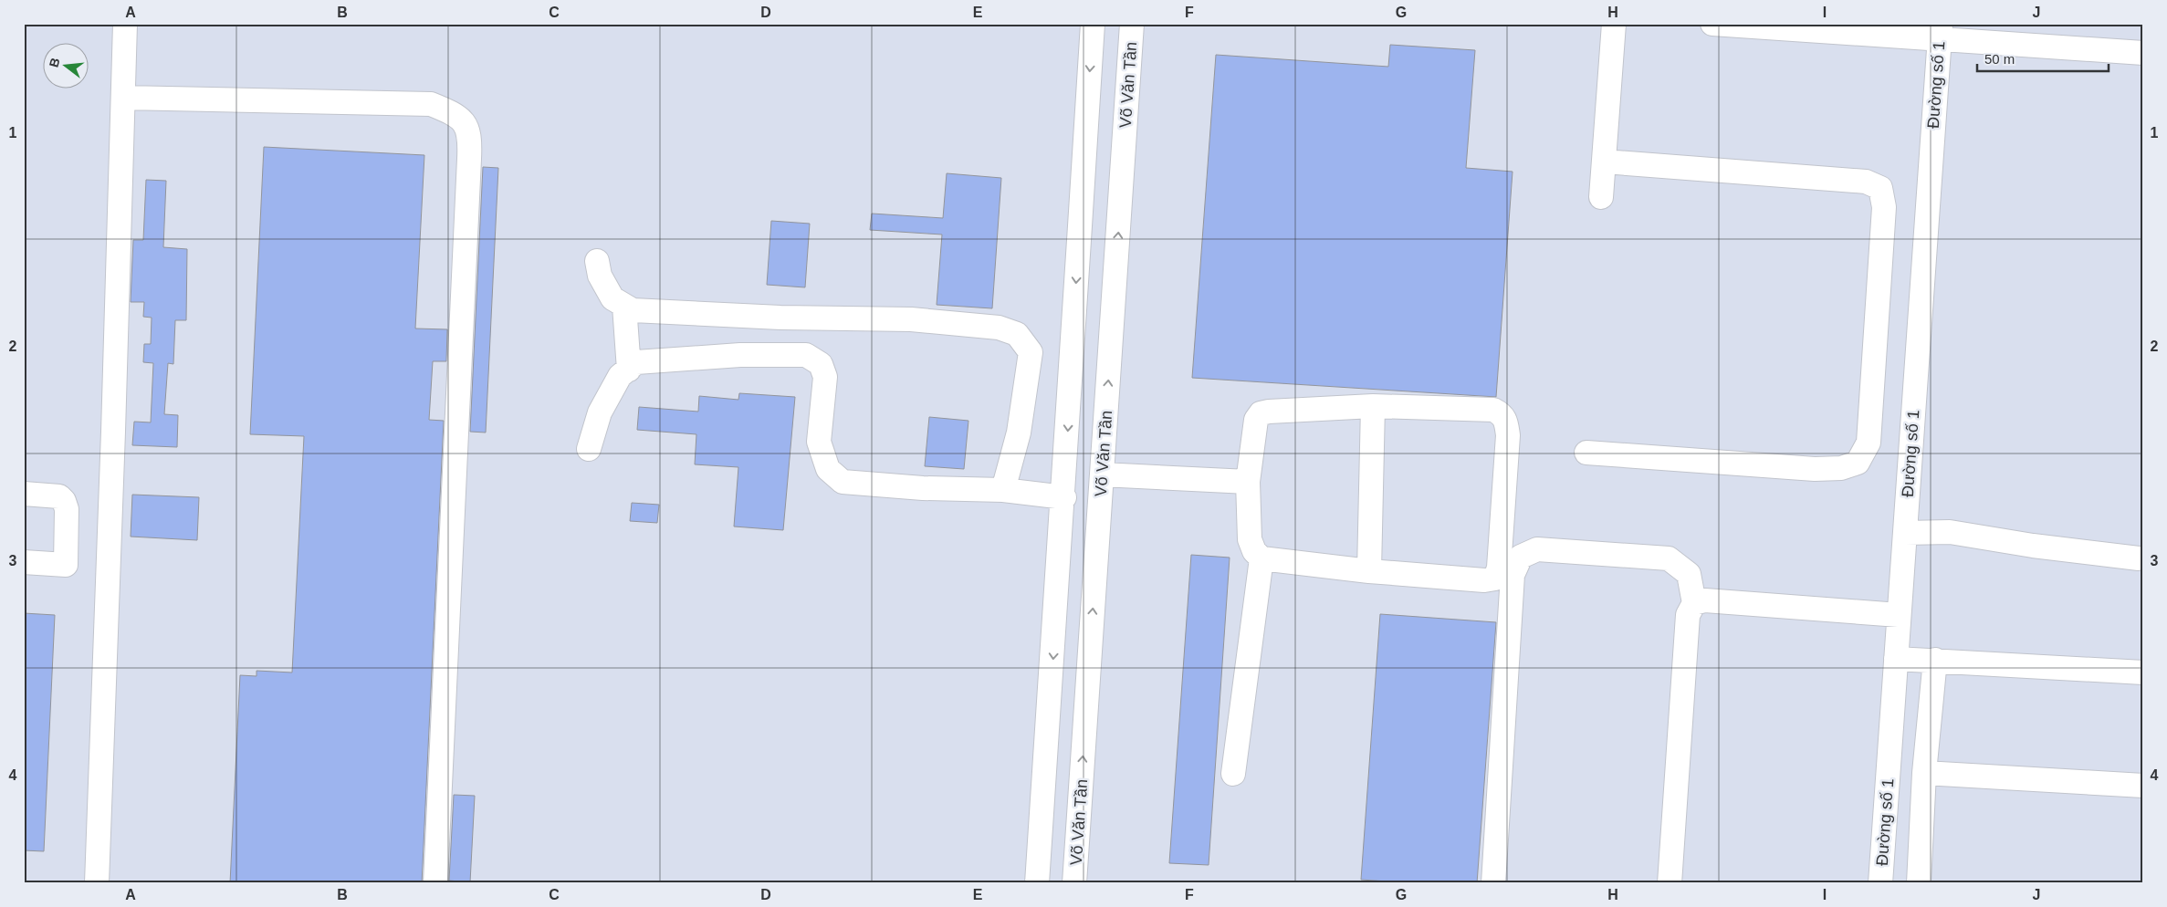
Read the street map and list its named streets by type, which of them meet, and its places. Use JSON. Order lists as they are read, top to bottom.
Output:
{
  "streets": {
    "street": ["Võ Văn Tần", "Đường số 1"]
  },
  "scale_bar": "50 m",
  "north": "left",
  "grid": {
    "columns": [
      "A",
      "B",
      "C",
      "D",
      "E",
      "F",
      "G",
      "H",
      "I",
      "J"
    ],
    "rows": [
      "1",
      "2",
      "3",
      "4"
    ]
  }
}
